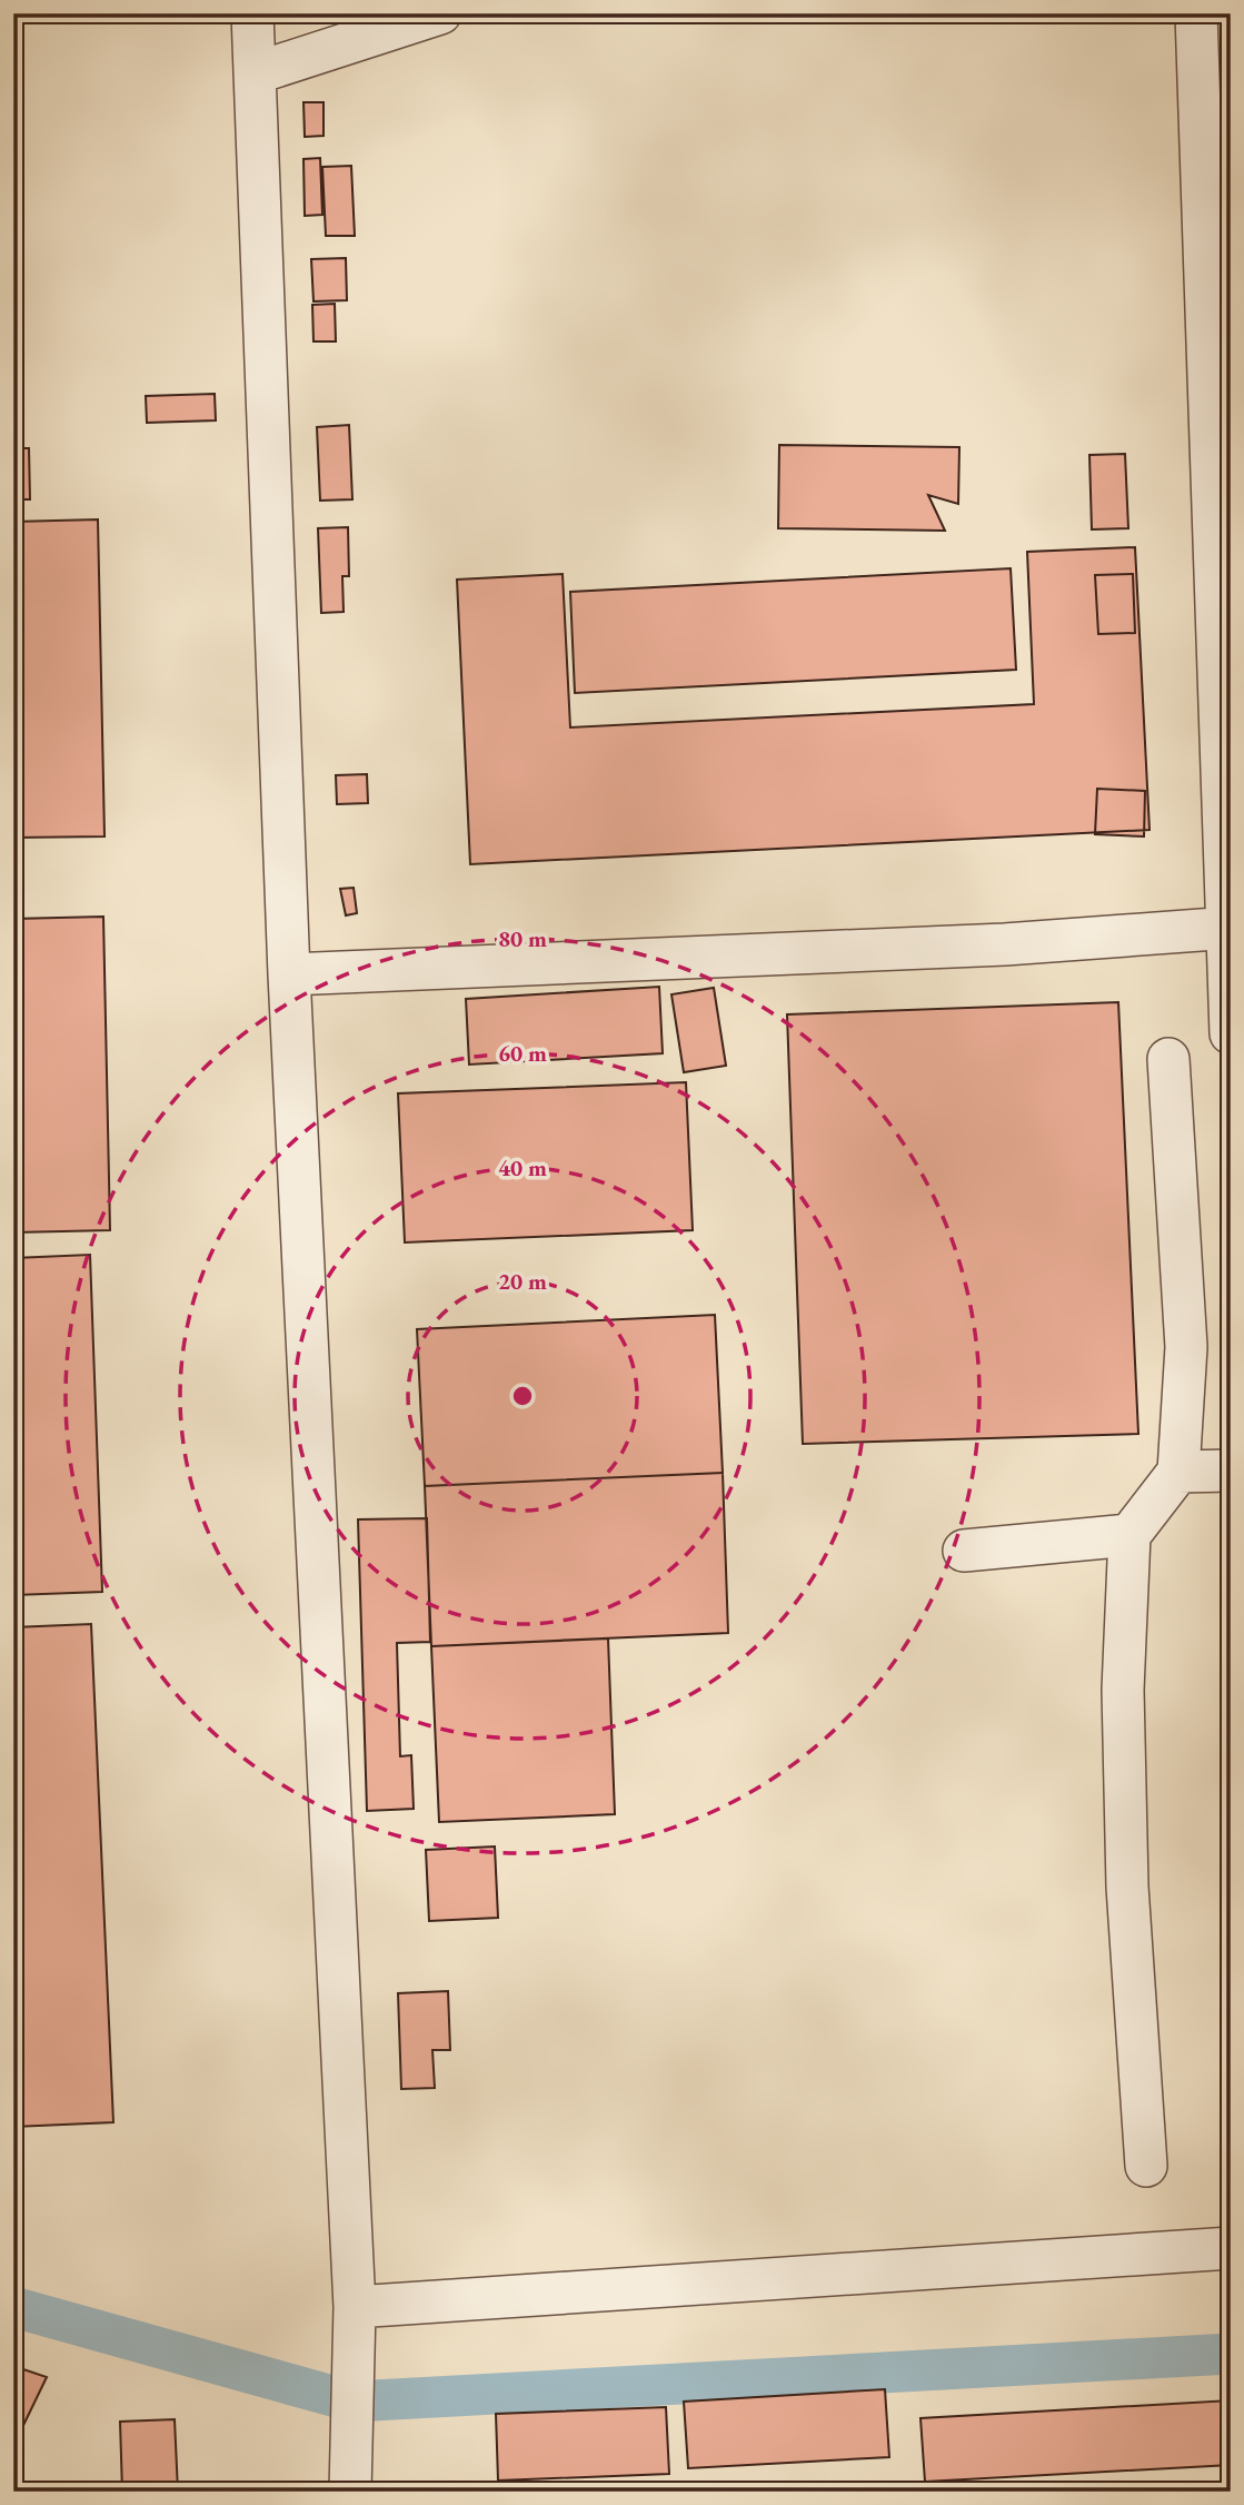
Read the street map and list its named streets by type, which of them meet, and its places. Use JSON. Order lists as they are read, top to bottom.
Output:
{
  "rings": [
    "80 m",
    "60 m",
    "40 m",
    "20 m"
  ]
}
